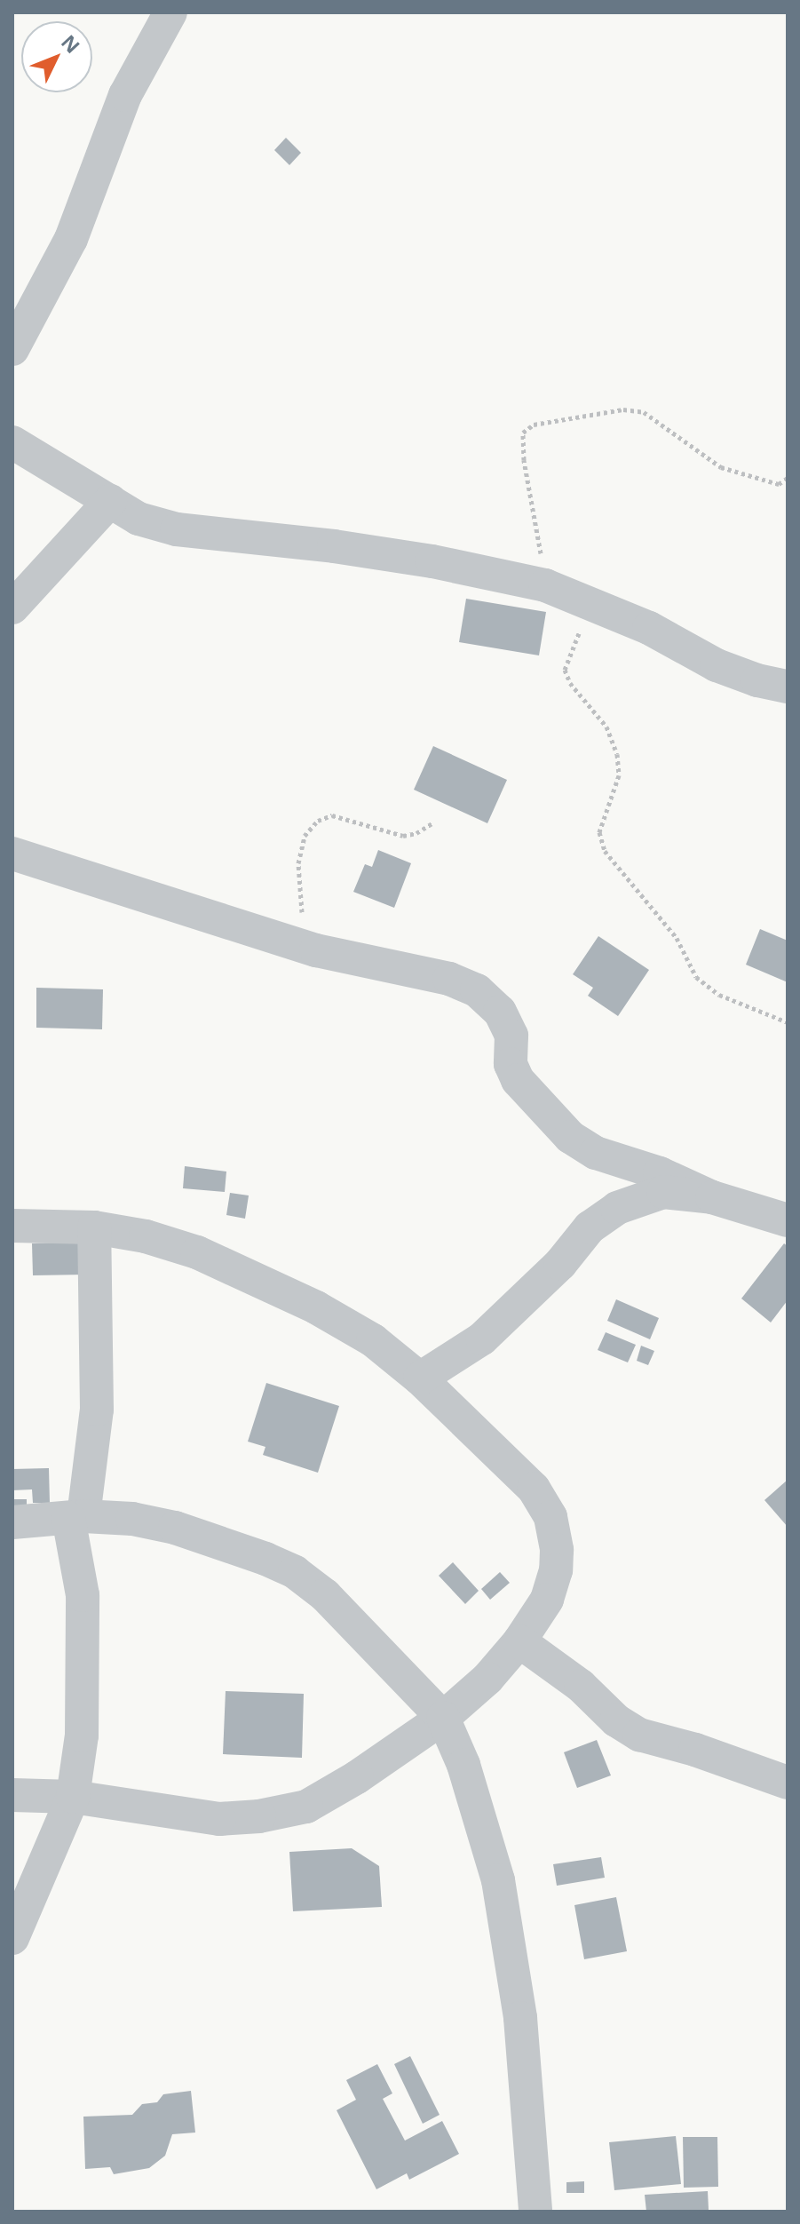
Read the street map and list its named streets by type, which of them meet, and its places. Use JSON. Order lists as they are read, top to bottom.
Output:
{
  "north": "top right"
}
